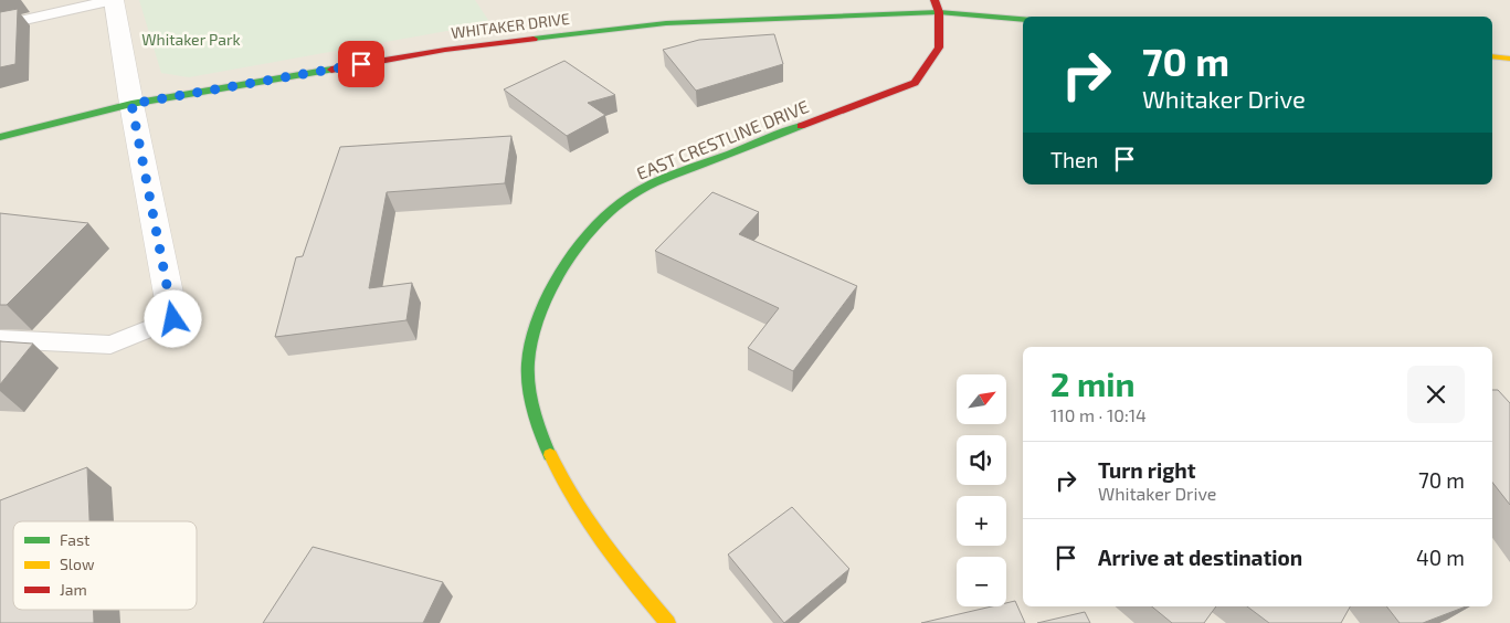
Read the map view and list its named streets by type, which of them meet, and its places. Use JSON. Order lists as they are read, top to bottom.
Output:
{
  "streets": {
    "street": ["WHITAKER DRIVE", "EAST CRESTLINE DRIVE"]
  },
  "crossings": [
    ["WHITAKER DRIVE", "EAST CRESTLINE DRIVE"]
  ],
  "parks": ["Whitaker Park"],
  "legend": ["Fast", "Slow", "Jam"],
  "north": "top right",
  "page": {
    "turn": ["70 m", "Whitaker Drive"],
    "then": "Then",
    "heading": ["2 min", "110 m · 10:14"],
    "map_buttons": ["+", "−"],
    "list": [
      {
        "name": "Turn right",
        "note": "Whitaker Drive",
        "value": "70 m"
      },
      {
        "name": "Arrive at destination",
        "value": "40 m"
      }
    ]
  }
}
